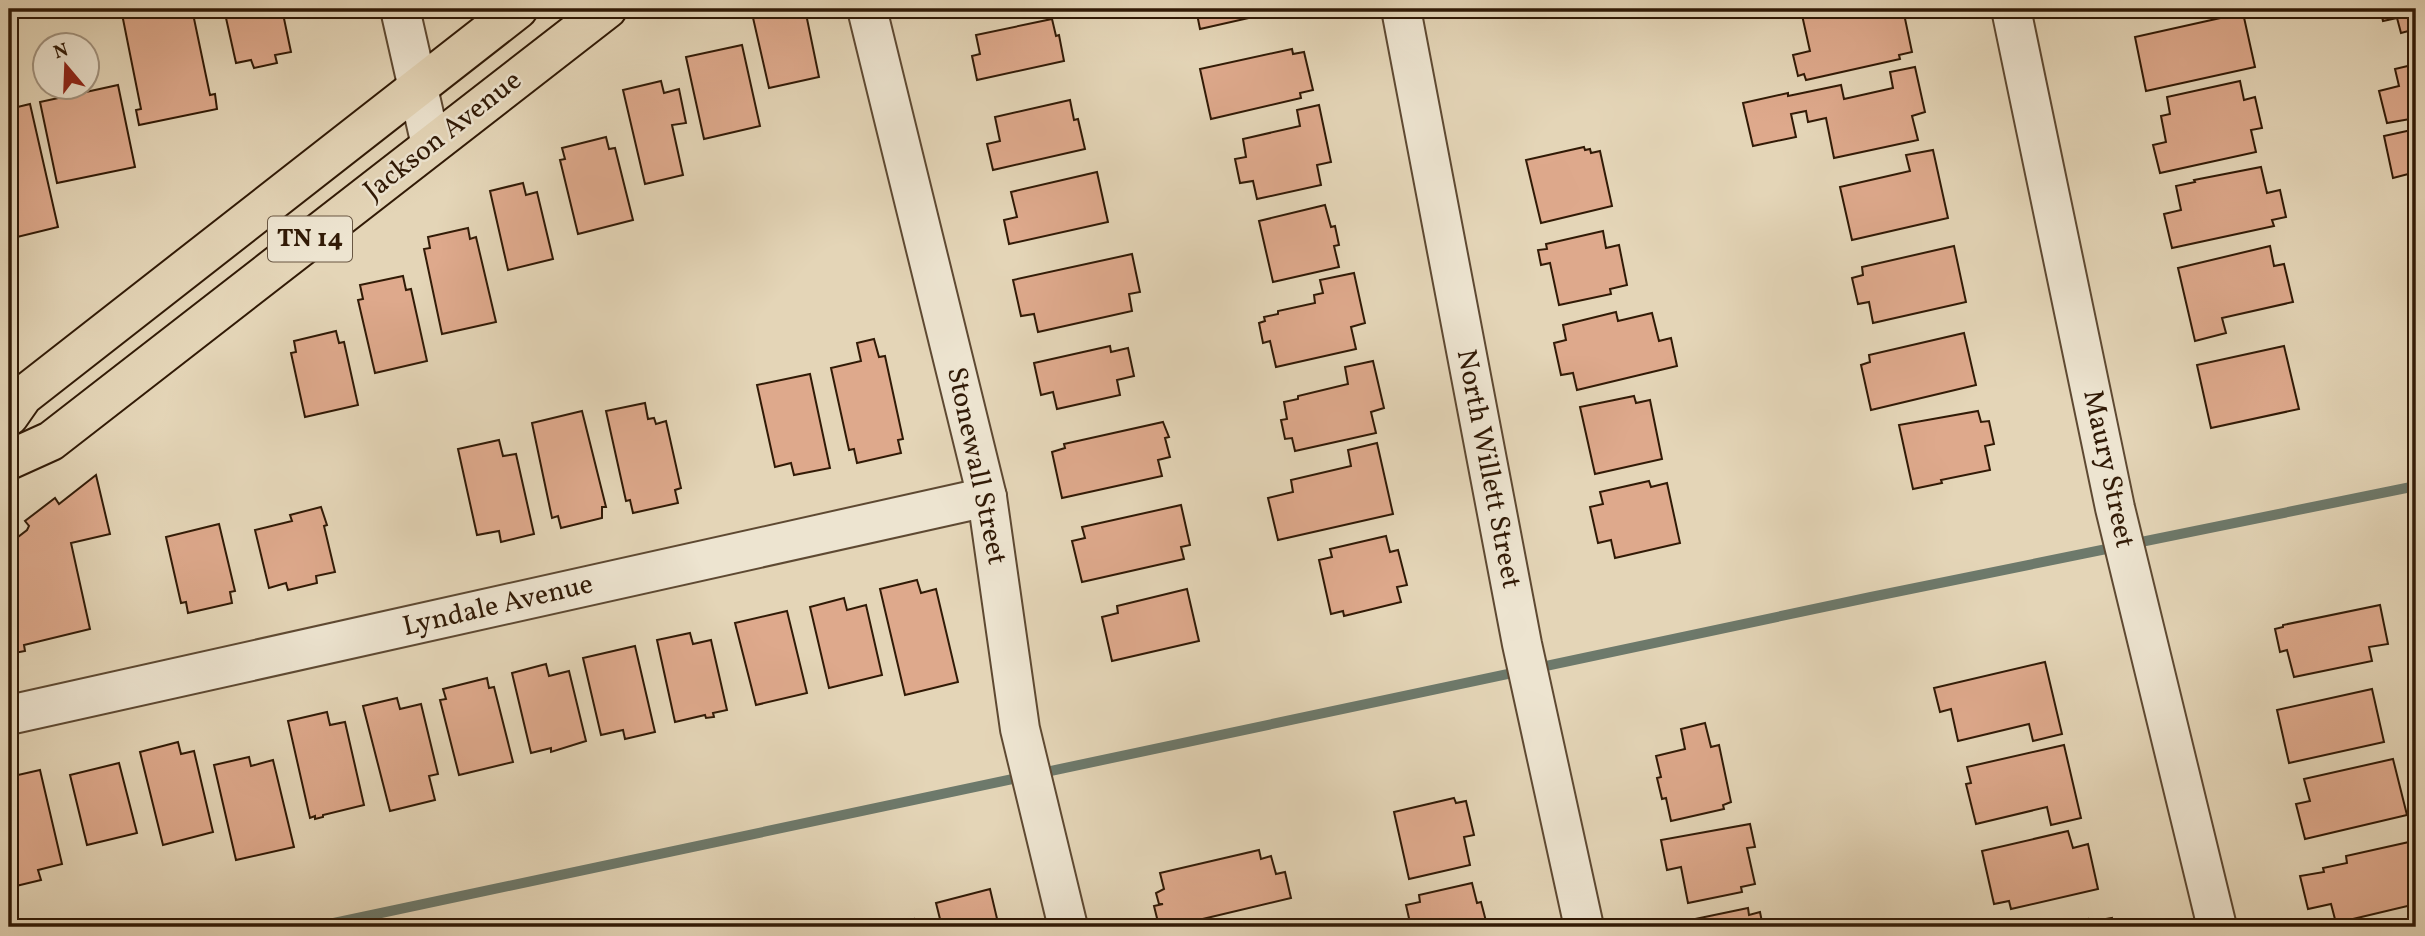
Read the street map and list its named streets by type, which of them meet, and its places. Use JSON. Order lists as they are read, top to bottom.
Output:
{
  "streets": {
    "main road": ["Jackson Avenue", "TN 14"],
    "street": [
      "Stonewall Street",
      "North Willett Street",
      "Maury Street",
      "Lyndale Avenue"
    ]
  },
  "crossings": [
    ["Stonewall Street", "Lyndale Avenue"]
  ],
  "north": "top"
}
